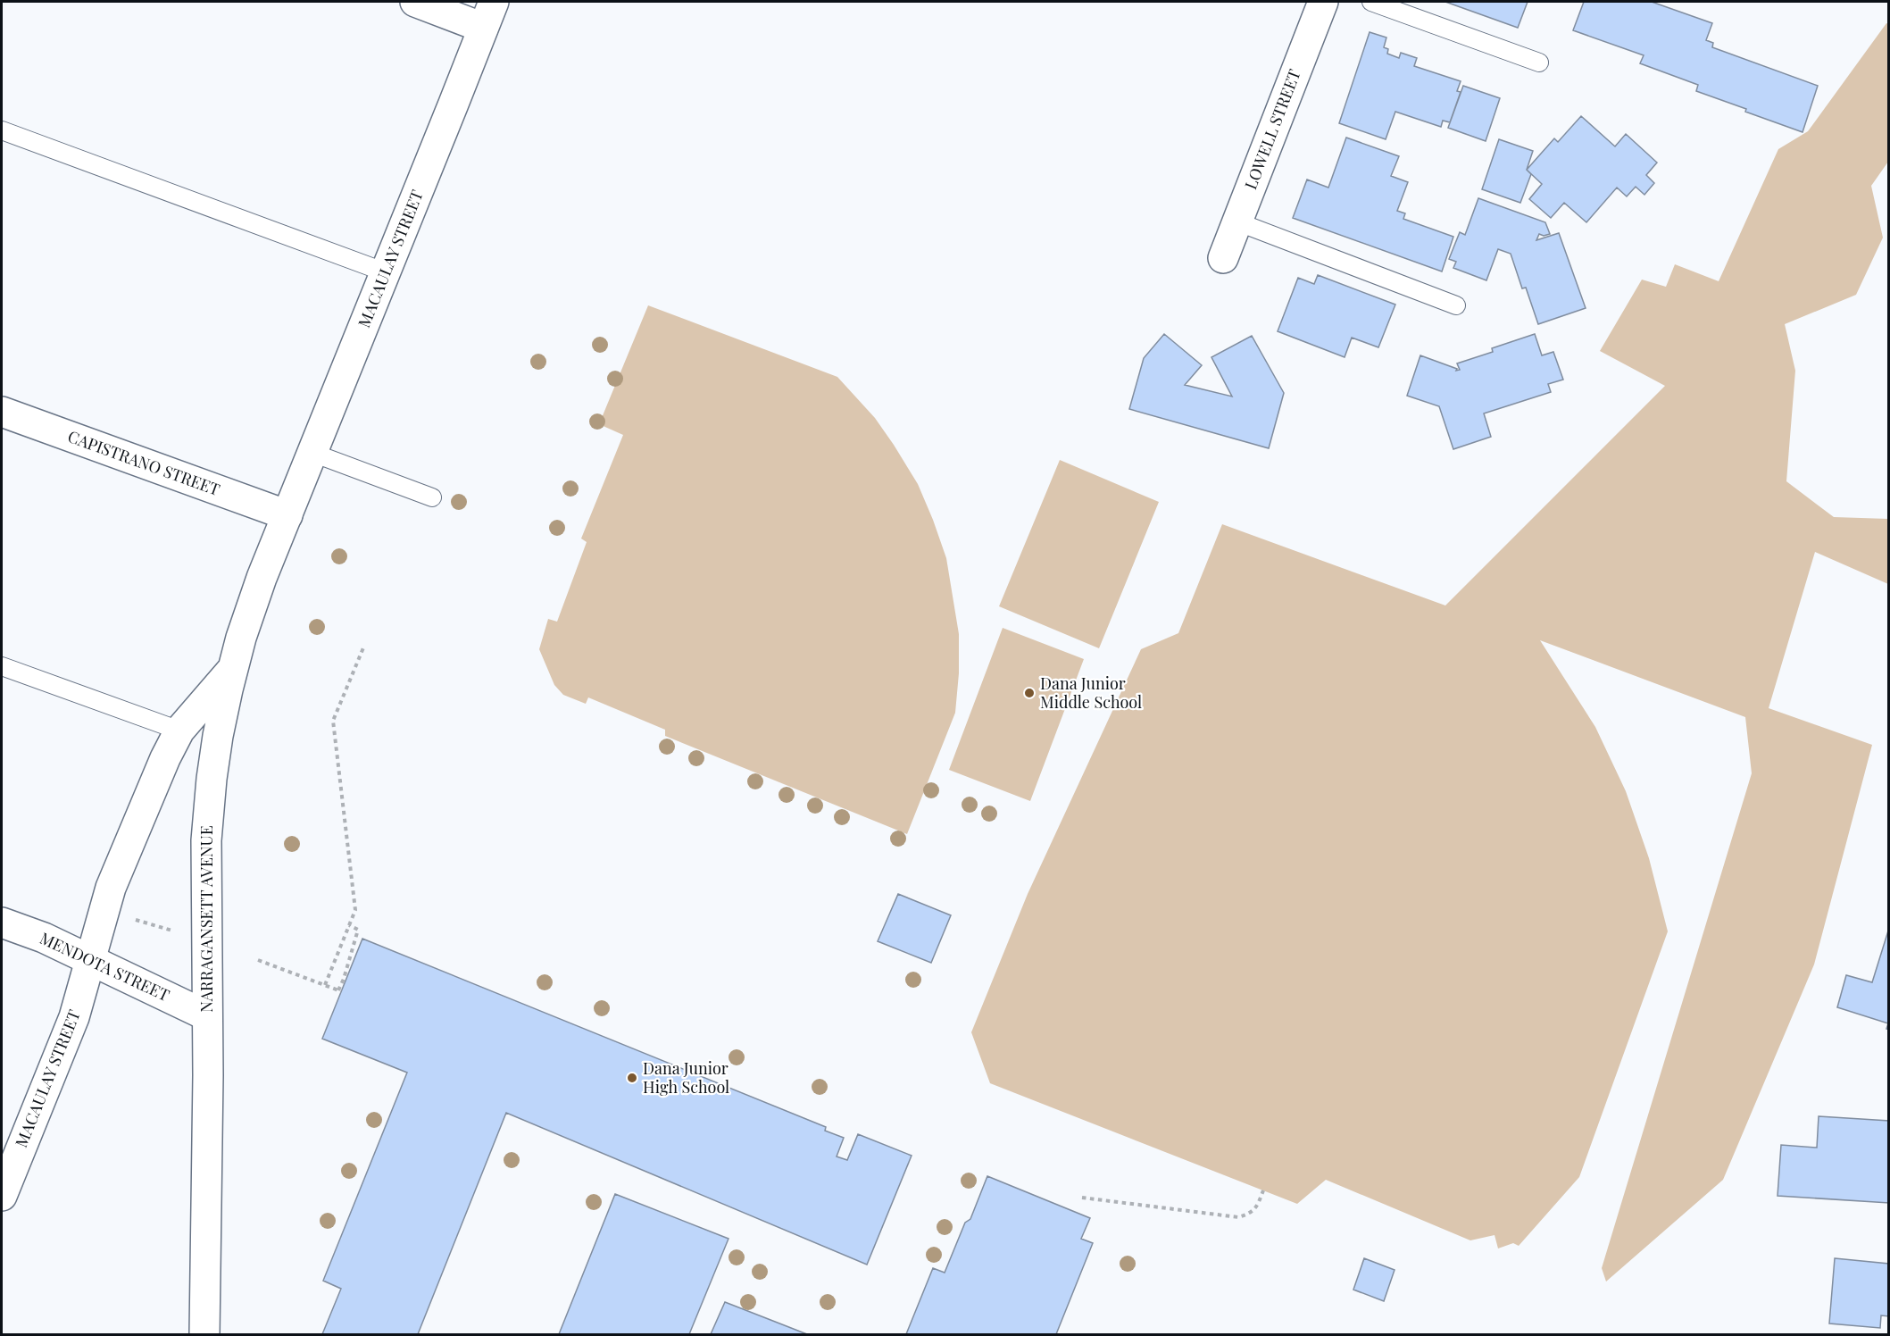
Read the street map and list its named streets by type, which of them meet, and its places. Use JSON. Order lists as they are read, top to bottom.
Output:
{
  "streets": {
    "street": [
      "LOWELL STREET",
      "MACAULAY STREET",
      "CAPISTRANO STREET",
      "NARRAGANSETT AVENUE",
      "MENDOTA STREET"
    ]
  },
  "crossings": [
    ["MACAULAY STREET", "CAPISTRANO STREET"],
    ["MACAULAY STREET", "NARRAGANSETT AVENUE"],
    ["MACAULAY STREET", "MENDOTA STREET"],
    ["CAPISTRANO STREET", "NARRAGANSETT AVENUE"],
    ["NARRAGANSETT AVENUE", "MENDOTA STREET"]
  ],
  "places": ["Dana Junior Middle School", "Dana Junior High School"]
}
